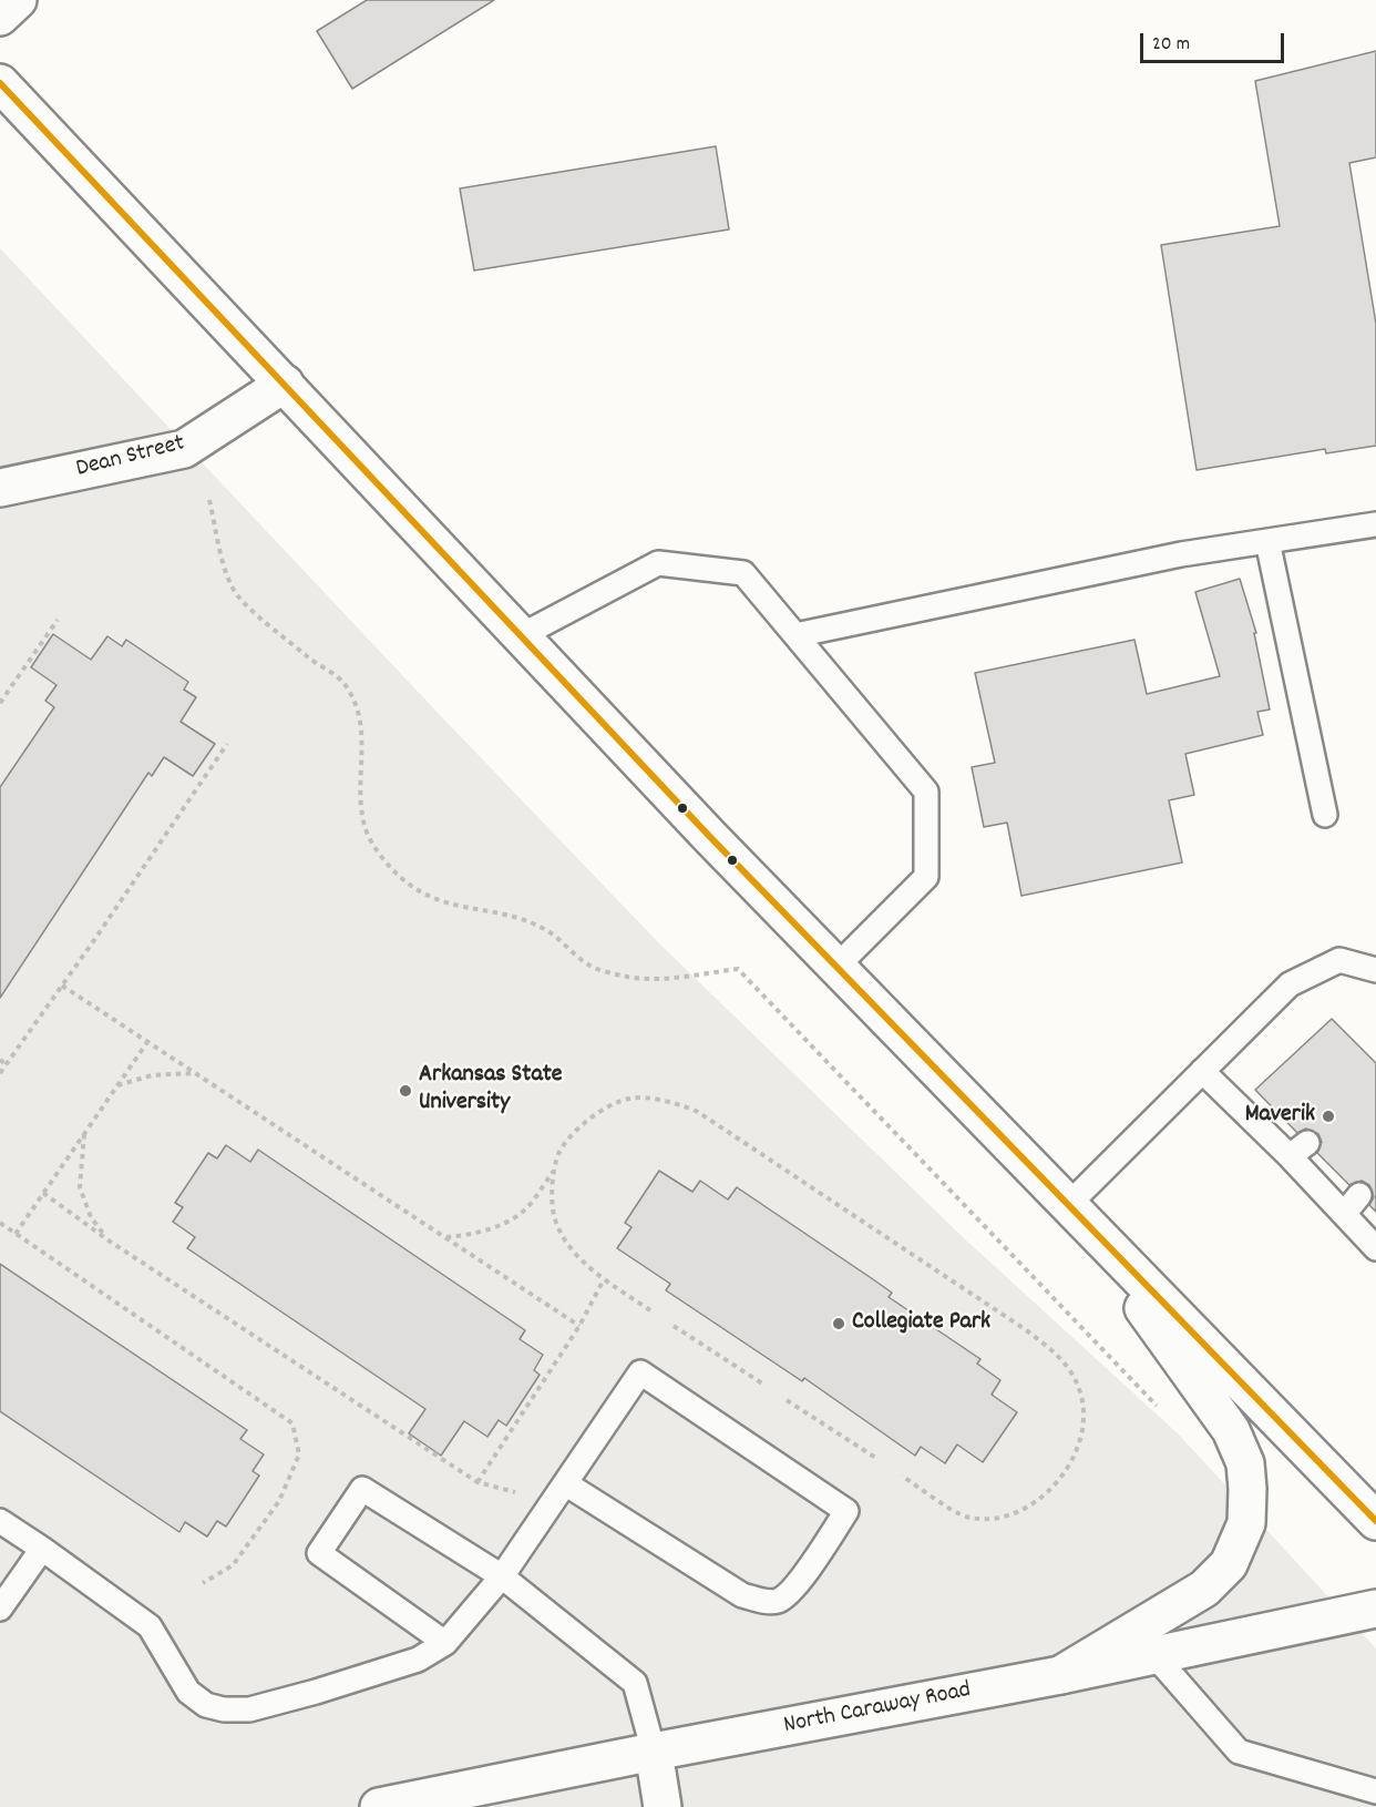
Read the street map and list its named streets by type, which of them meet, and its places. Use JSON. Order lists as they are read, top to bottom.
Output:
{
  "streets": {
    "main road": ["Dean Street", "North Caraway Road"]
  },
  "places": ["Arkansas State University", "Maverik", "Collegiate Park"],
  "scale_bar": "20 m"
}
